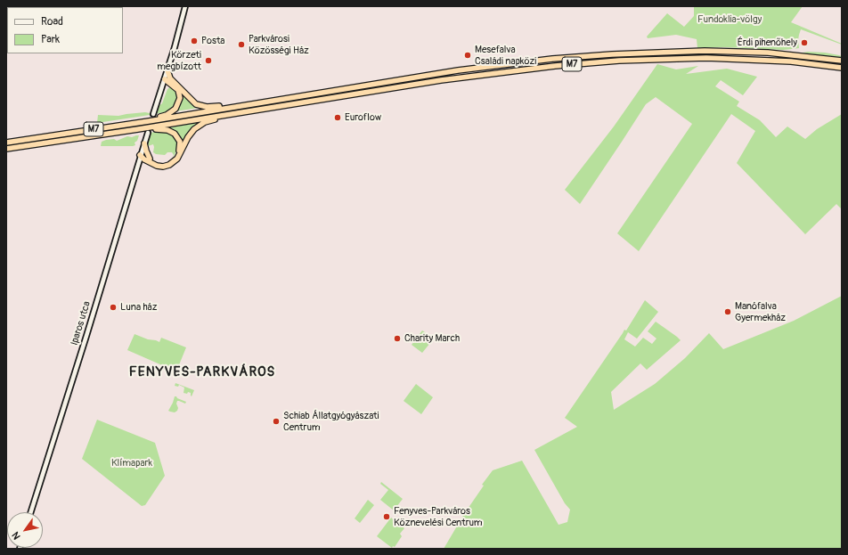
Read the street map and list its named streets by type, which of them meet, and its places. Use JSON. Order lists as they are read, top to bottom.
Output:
{
  "streets": {
    "highway": ["M7"],
    "street": ["Iparos utca"]
  },
  "districts": ["FENYVES-PARKVÁROS"],
  "parks": ["Fundoklia-völgy", "Klímapark"],
  "places": [
    "Posta",
    "Érdi pihenőhely",
    "Parkvárosi Közösségi Ház",
    "Mesefalva Családi napközi",
    "Körzeti megbízott",
    "Euroflow",
    "Luna ház",
    "Manófalva Gyermekház",
    "Charity March",
    "Schiab Állatgyógyászati Centrum",
    "Fenyves-Parkváros Köznevelési Centrum"
  ],
  "legend": ["Road", "Park"],
  "north": "bottom left"
}
